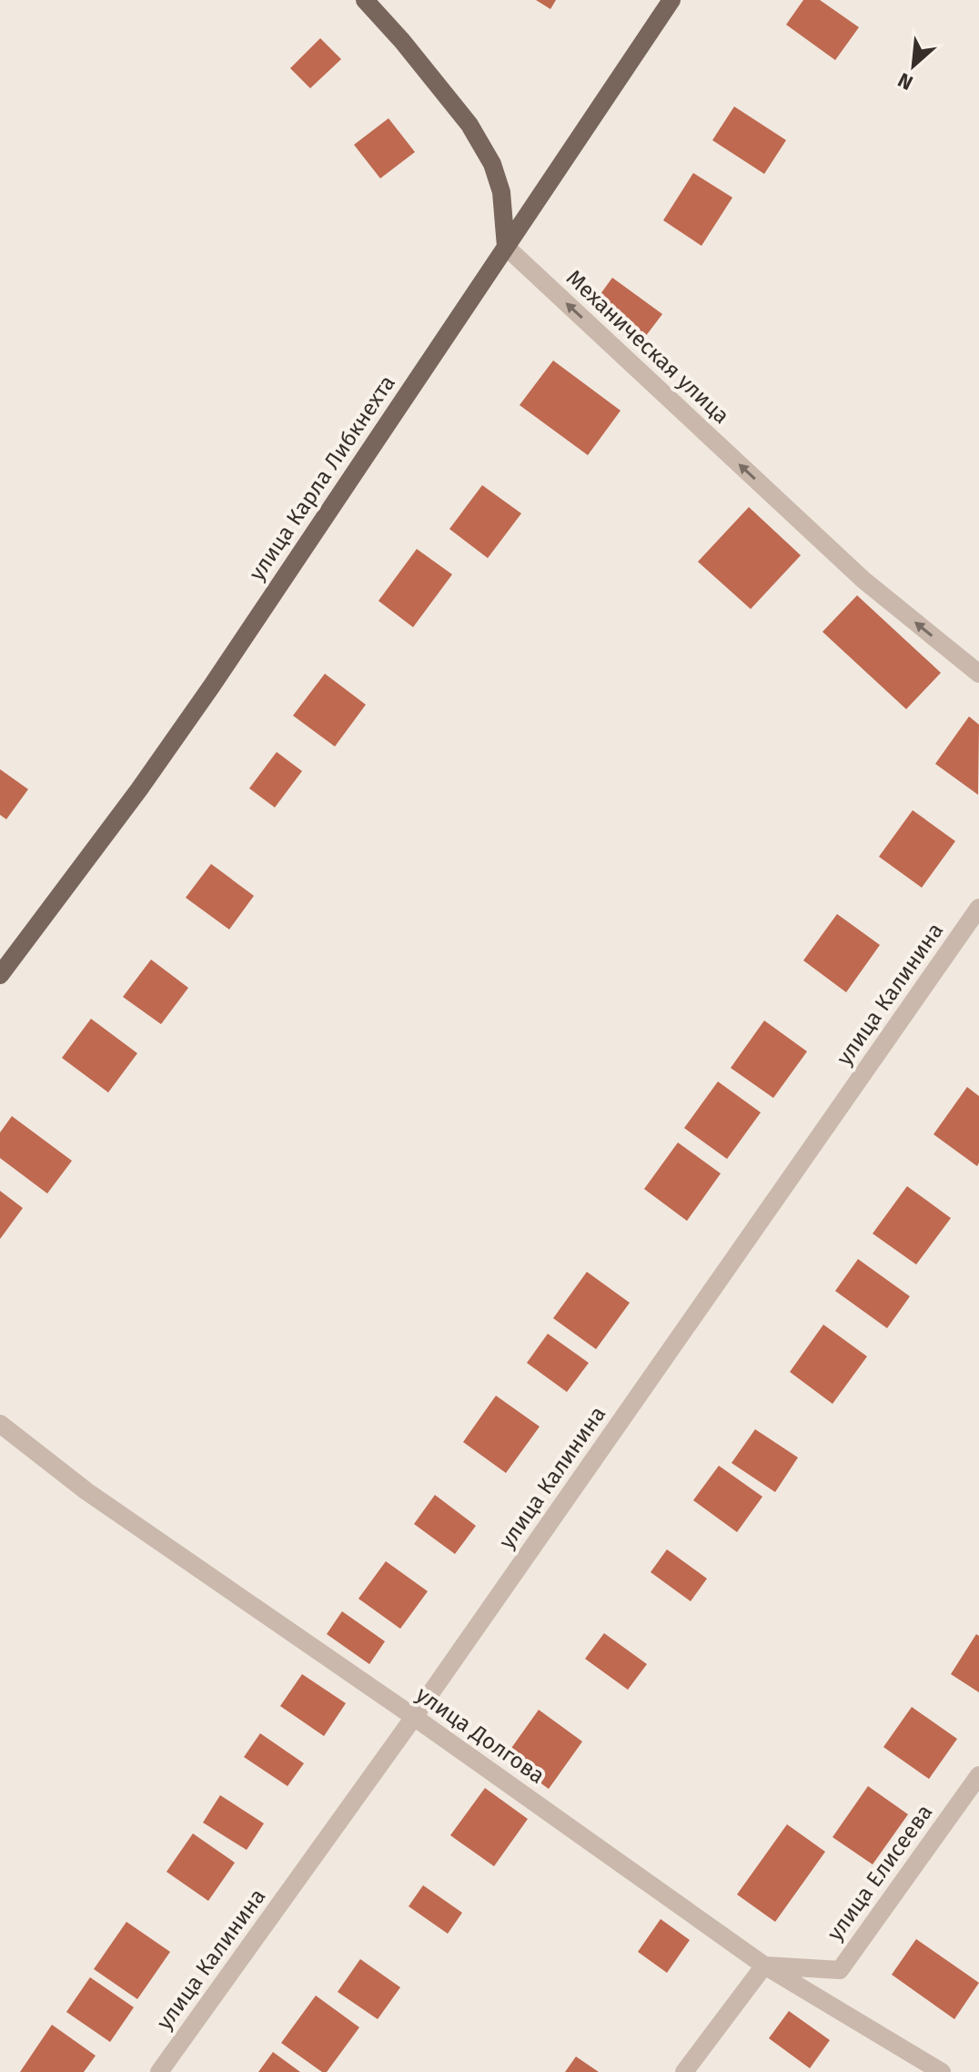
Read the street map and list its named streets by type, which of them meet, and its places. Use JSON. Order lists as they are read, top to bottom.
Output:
{
  "streets": {
    "main road": ["улица Карла Либкнехта"],
    "street": [
      "Механическая улица",
      "улица Калинина",
      "улица Долгова",
      "улица Елисеева"
    ]
  },
  "crossings": [
    ["Механическая улица", "улица Карла Либкнехта"],
    ["улица Калинина", "улица Долгова"],
    ["улица Долгова", "улица Елисеева"]
  ],
  "one_way": ["Механическая улица"],
  "north": "bottom left"
}
